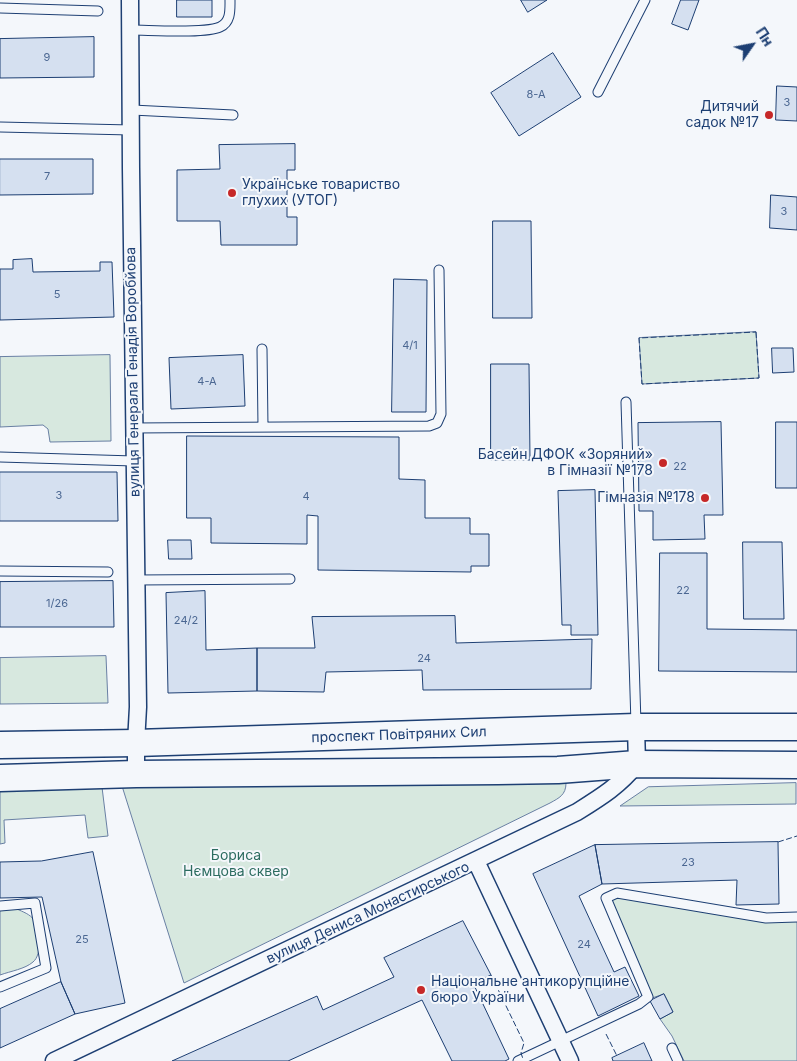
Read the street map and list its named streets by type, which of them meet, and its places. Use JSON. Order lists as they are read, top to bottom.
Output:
{
  "streets": {
    "main road": ["проспект Повітряних Сил"],
    "street": ["вулиця Генерала Генадія Воробйова", "вулиця Дениса Монастирського"]
  },
  "crossings": [
    ["вулиця Генерала Генадія Воробйова", "проспект Повітряних Сил"]
  ],
  "parks": ["Бориса Нємцова сквер"],
  "places": [
    "Дитячий садок №17",
    "Українське товариство глухих (УТОГ)",
    "Басейн ДФОК «Зоряний» в Гімназії №178",
    "Гімназія №178",
    "Національне антикорупційне бюро України"
  ],
  "house_numbers": [
    "9",
    "8-А",
    "3",
    "7",
    "3",
    "5",
    "4/1",
    "4-А",
    "22",
    "3",
    "4",
    "22",
    "1/26",
    "24/2",
    "24",
    "23",
    "25",
    "24"
  ],
  "north": "top right"
}
